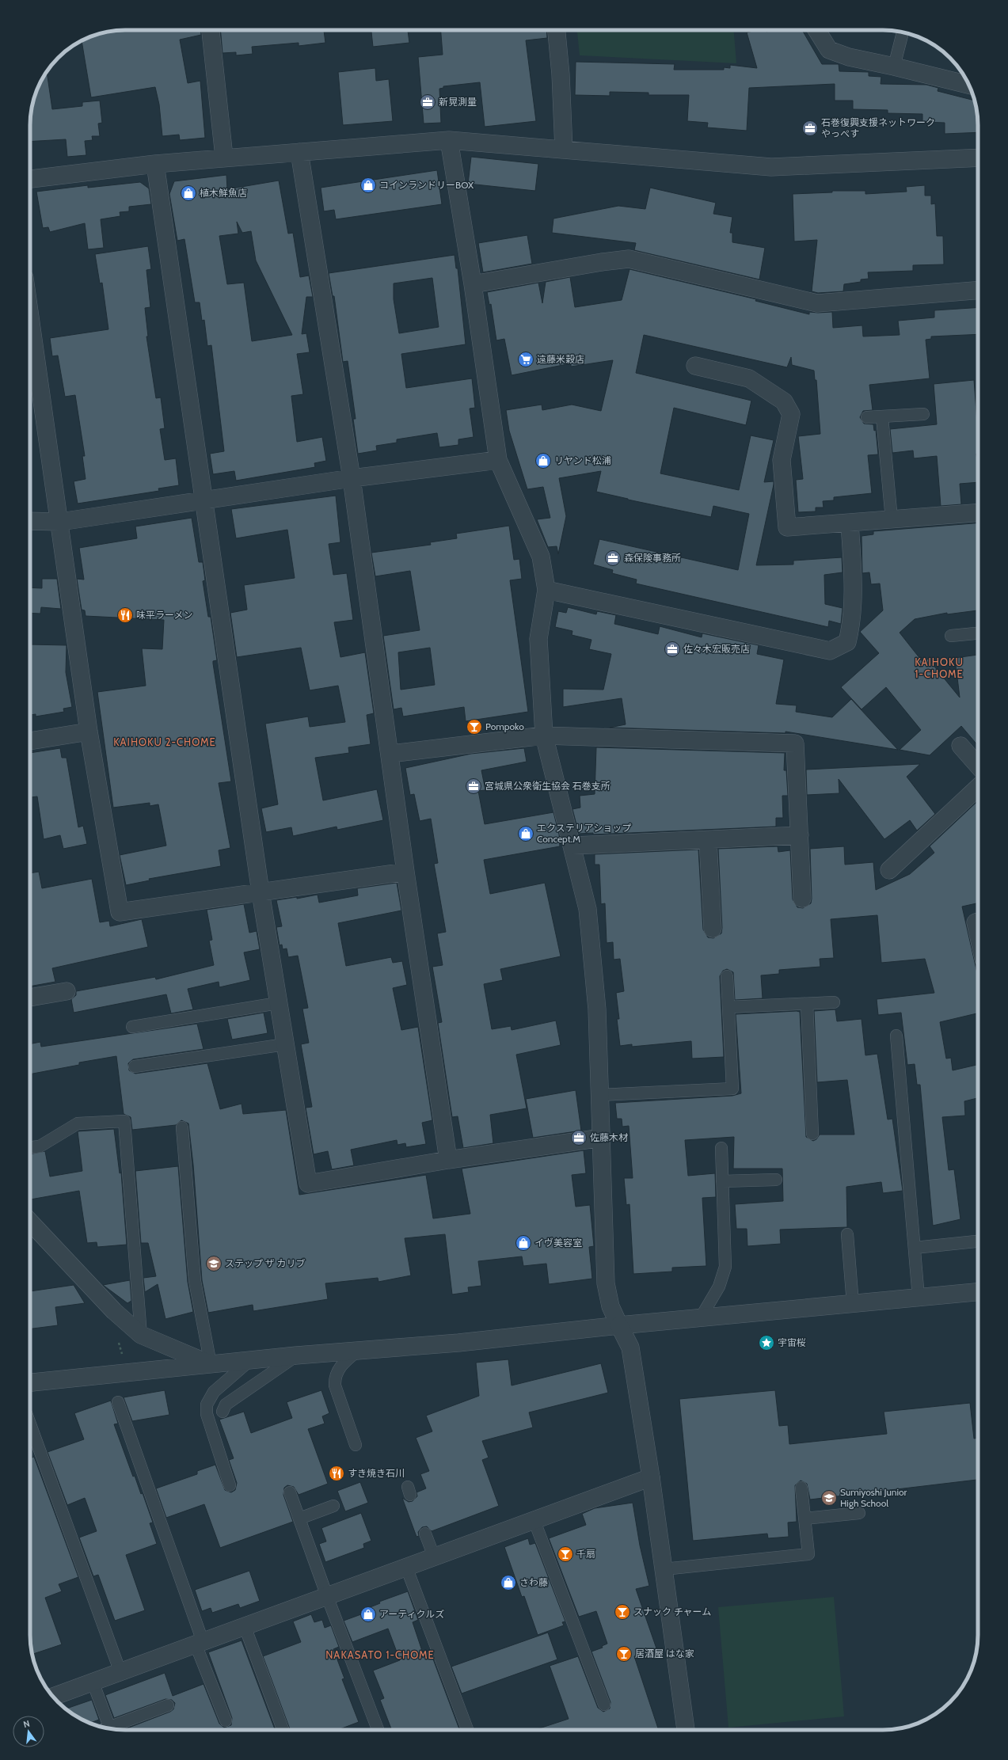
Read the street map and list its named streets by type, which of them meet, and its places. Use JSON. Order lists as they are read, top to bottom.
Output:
{
  "districts": ["KAIHOKU 1-CHOME", "KAIHOKU 2-CHOME", "NAKASATO 1-CHOME"],
  "places": {
    "office": [
      "新晃測量",
      "石巻復興支援ネットワーク やっぺす",
      "森保険事務所",
      "佐々木宏販売店",
      "宮城県公衆衛生協会 石巻支所",
      "佐藤木材"
    ],
    "shop": [
      "コインランドリーBOX",
      "植木鮮魚店",
      "リヤンド松浦",
      "エクステリアショップ Concept.M",
      "イヴ美容室",
      "さわ藤",
      "アーティクルズ"
    ],
    "supermarket": ["遠藤米穀店"],
    "restaurant": ["味平ラーメン", "すき焼き石川"],
    "bar": [
      "Pompoko",
      "千扇",
      "スナック チャーム",
      "居酒屋 はな家"
    ],
    "school or university": ["ステップ ザ カリブ", "Sumiyoshi Junior High School"],
    "place": ["宇宙桜"]
  },
  "north": "top"
}
